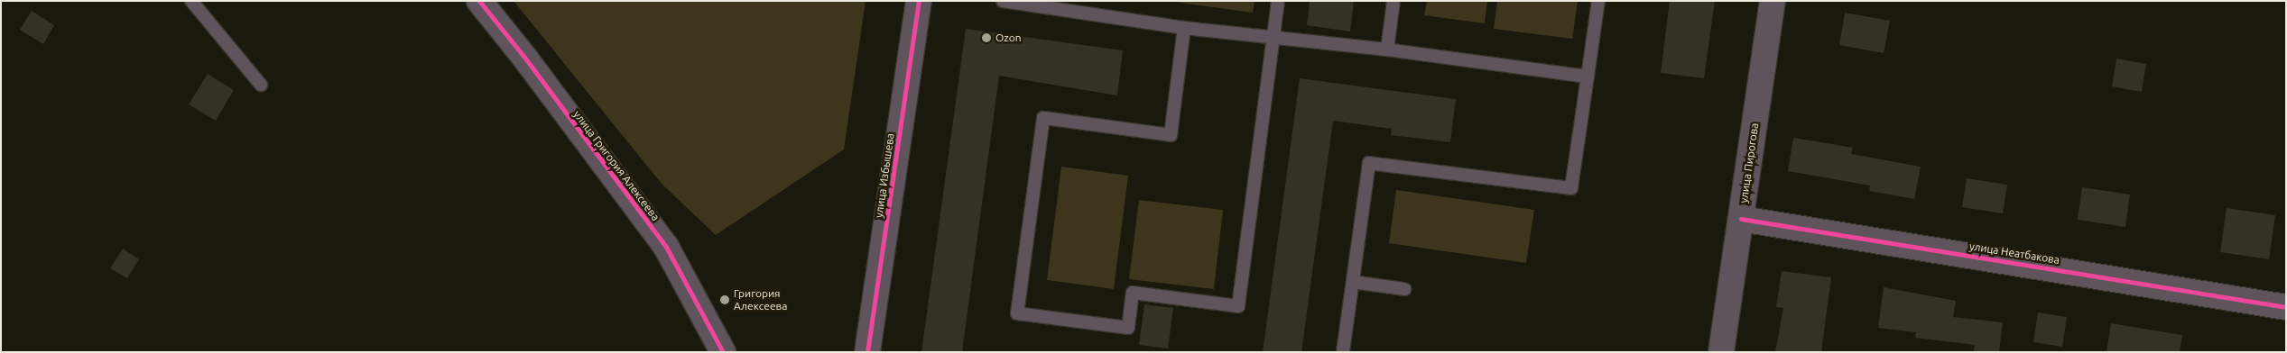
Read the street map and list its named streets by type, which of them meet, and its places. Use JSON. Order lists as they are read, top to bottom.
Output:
{
  "streets": {
    "street": [
      "улица Пирогова",
      "улица Григория Алексеева",
      "улица Избышева",
      "улица Неатбакова"
    ]
  },
  "crossings": [
    ["улица Пирогова", "улица Неатбакова"]
  ],
  "places": ["Ozon", "Григория Алексеева"]
}
